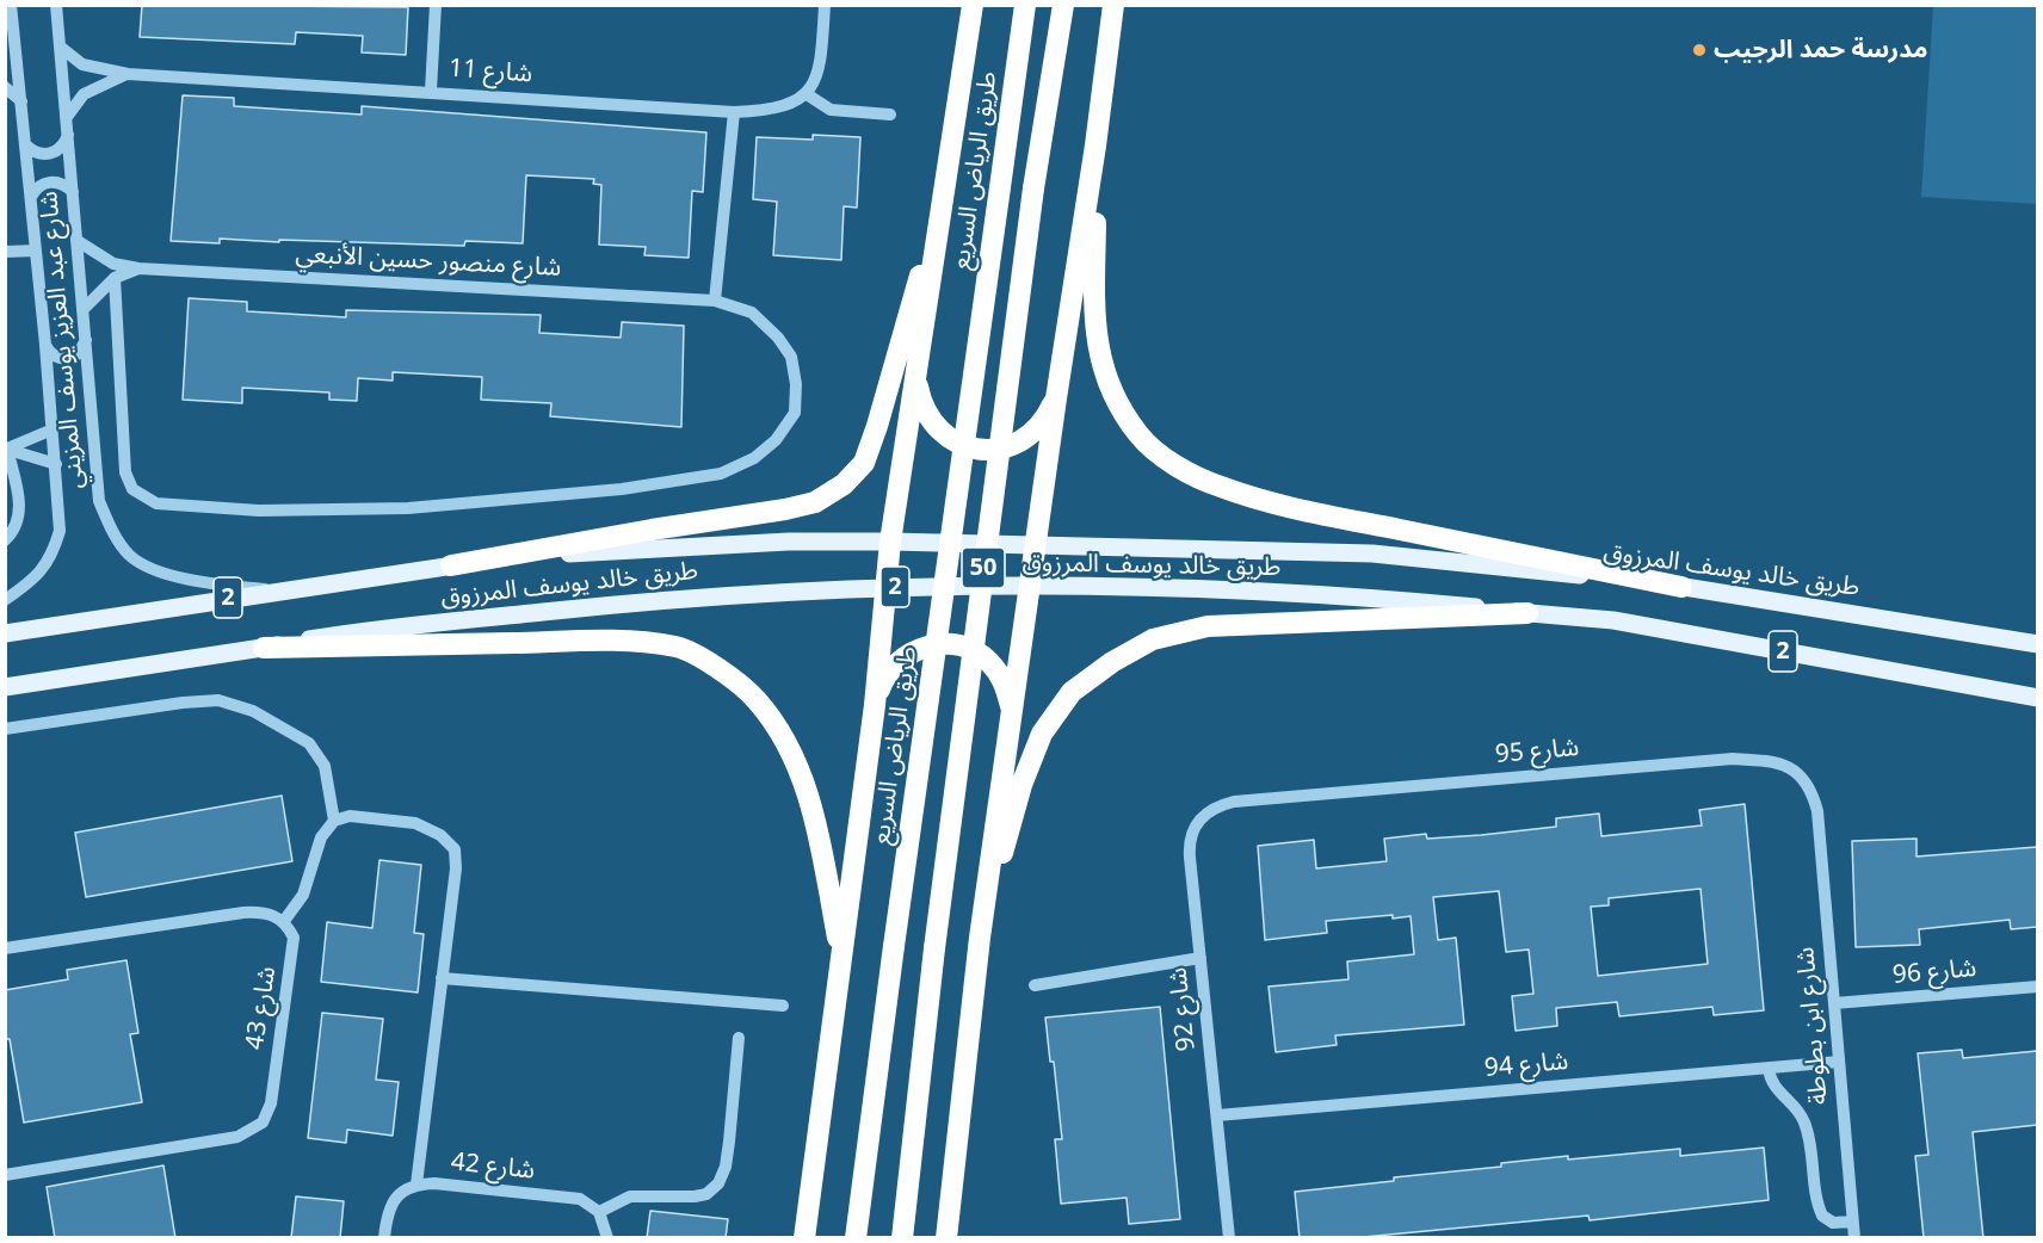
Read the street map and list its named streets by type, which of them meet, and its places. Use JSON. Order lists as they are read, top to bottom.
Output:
{
  "streets": {
    "highway": ["طريق الرياض السريع", "50"],
    "main road": ["طريق خالد يوسف المرزوق", "2"],
    "street": [
      "شارع 11",
      "شارع منصور حسين الأنبعي",
      "شارع عبد العزيز يوسف المزيني",
      "شارع 95",
      "شارع 96",
      "شارع 43",
      "شارع 92",
      "شارع ابن بطوطة",
      "شارع 94",
      "شارع 42"
    ]
  },
  "crossings": [
    ["شارع 11", "شارع عبد العزيز يوسف المزيني"],
    ["شارع منصور حسين الأنبعي", "شارع عبد العزيز يوسف المزيني"],
    ["شارع عبد العزيز يوسف المزيني", "طريق خالد يوسف المرزوق"],
    ["شارع 95", "شارع 92"],
    ["شارع 95", "شارع ابن بطوطة"],
    ["شارع 96", "شارع ابن بطوطة"],
    ["شارع 92", "شارع 94"],
    ["شارع ابن بطوطة", "شارع 94"]
  ],
  "places": ["مدرسة حمد الرجيب"]
}
